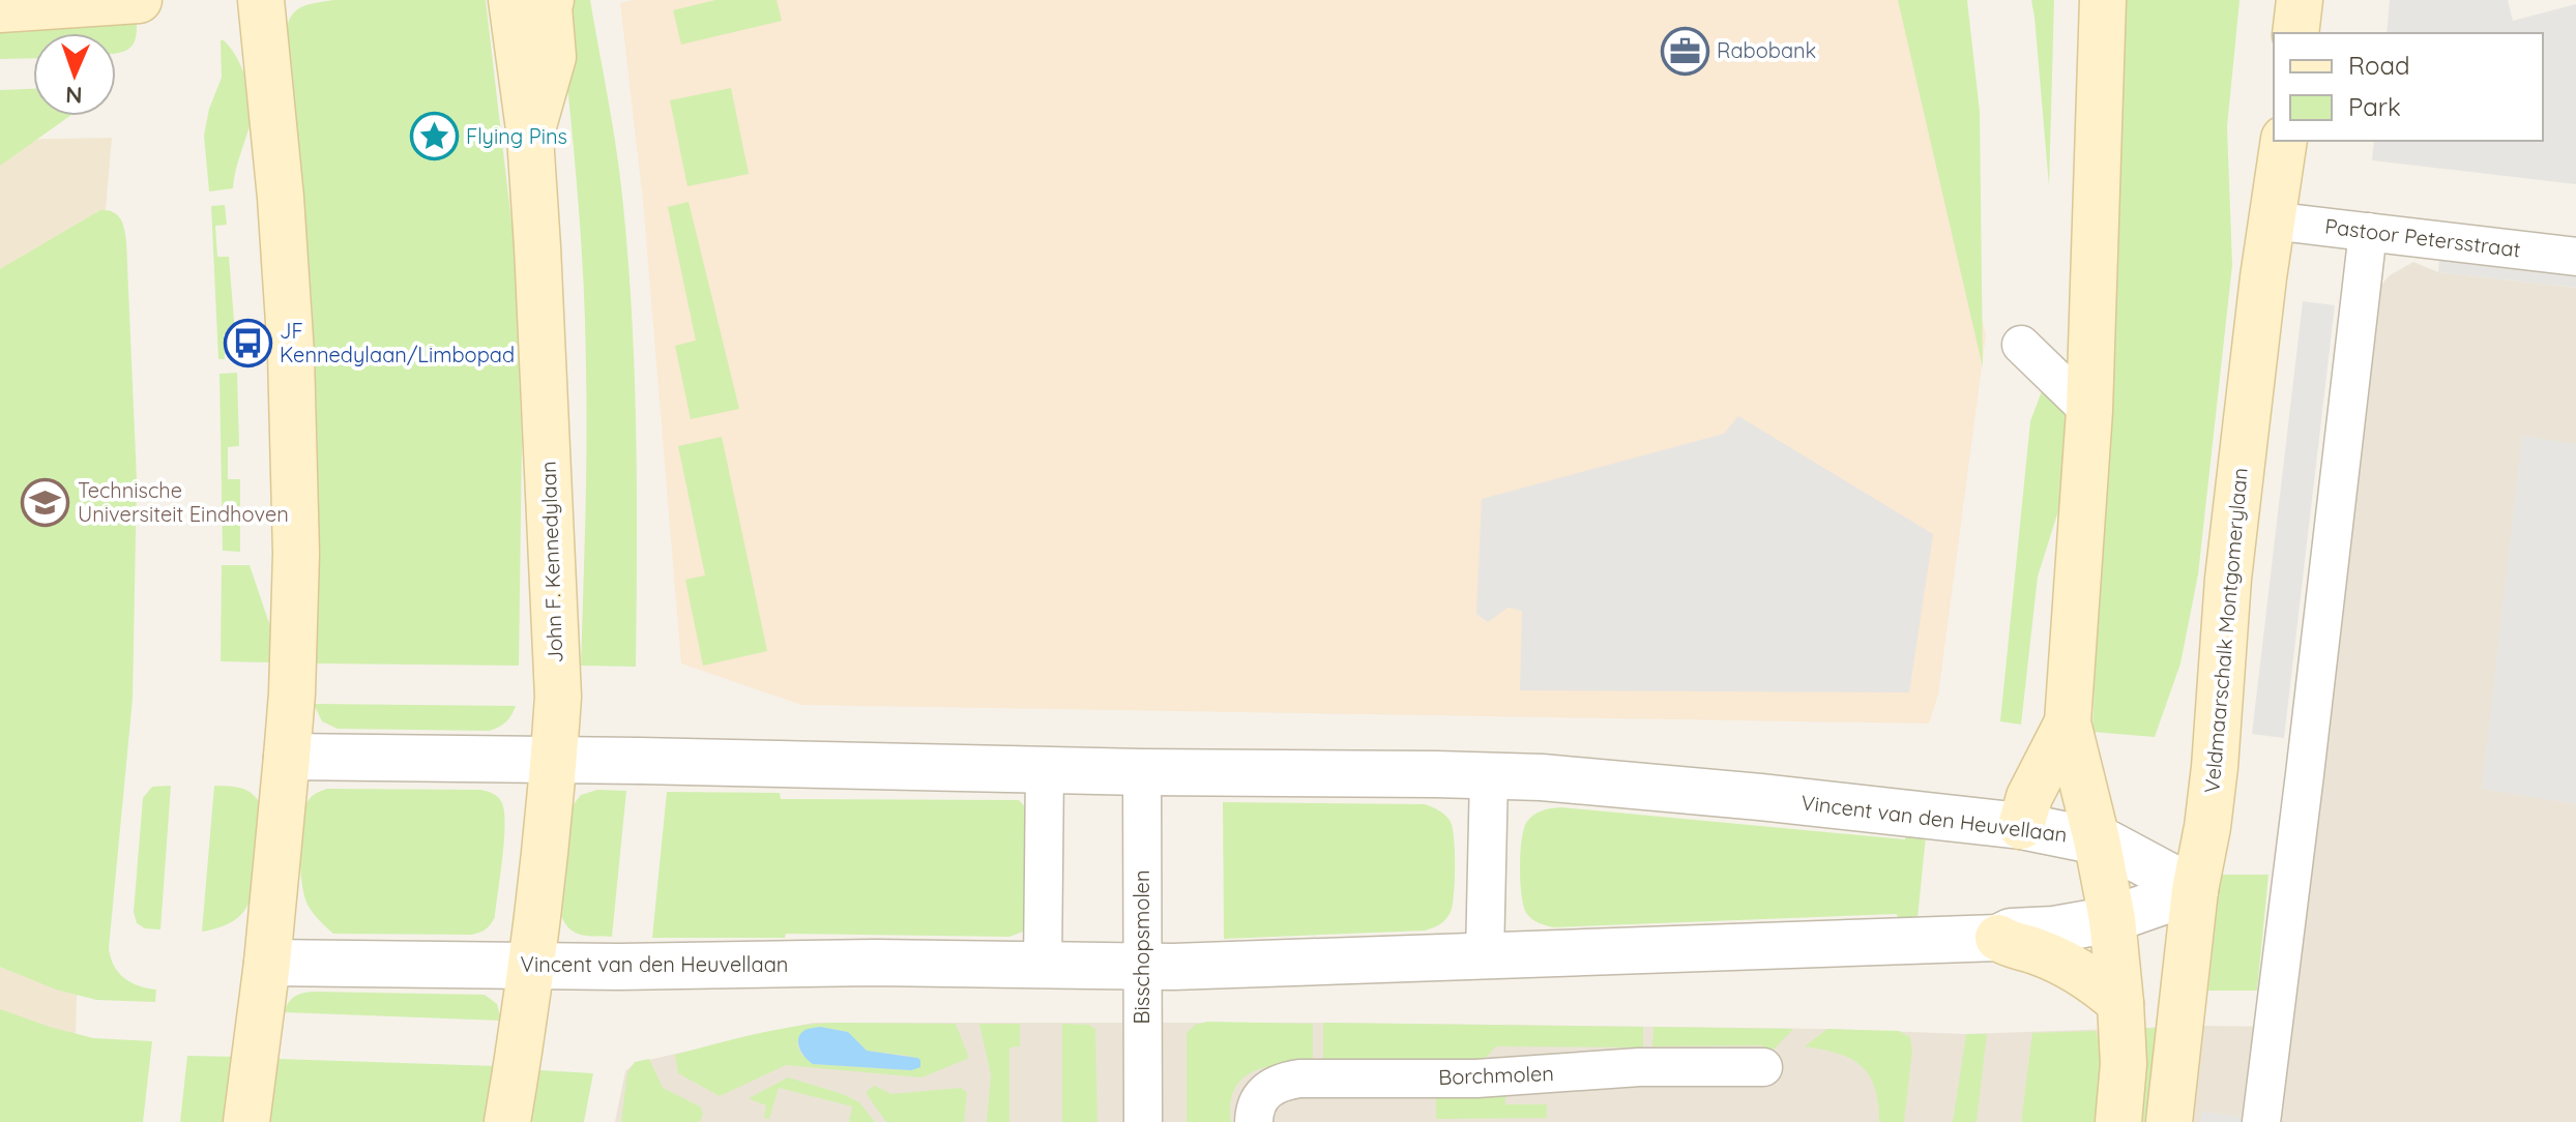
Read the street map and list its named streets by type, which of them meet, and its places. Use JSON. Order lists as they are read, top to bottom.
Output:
{
  "streets": {
    "main road": ["John F. Kennedylaan", "Veldmaarschalk Montgomerylaan"],
    "street": [
      "Pastoor Petersstraat",
      "Vincent van den Heuvellaan",
      "Bisschopsmolen",
      "Borchmolen"
    ]
  },
  "crossings": [
    ["Pastoor Petersstraat", "Veldmaarschalk Montgomerylaan"],
    ["John F. Kennedylaan", "Vincent van den Heuvellaan"],
    ["Veldmaarschalk Montgomerylaan", "Vincent van den Heuvellaan"],
    ["Vincent van den Heuvellaan", "Bisschopsmolen"]
  ],
  "places": {
    "office": ["Rabobank"],
    "place": ["Flying Pins"],
    "bus stop": ["JF Kennedylaan/Limbopad"],
    "school or university": ["Technische Universiteit Eindhoven"]
  },
  "legend": ["Road", "Park"],
  "north": "bottom"
}
